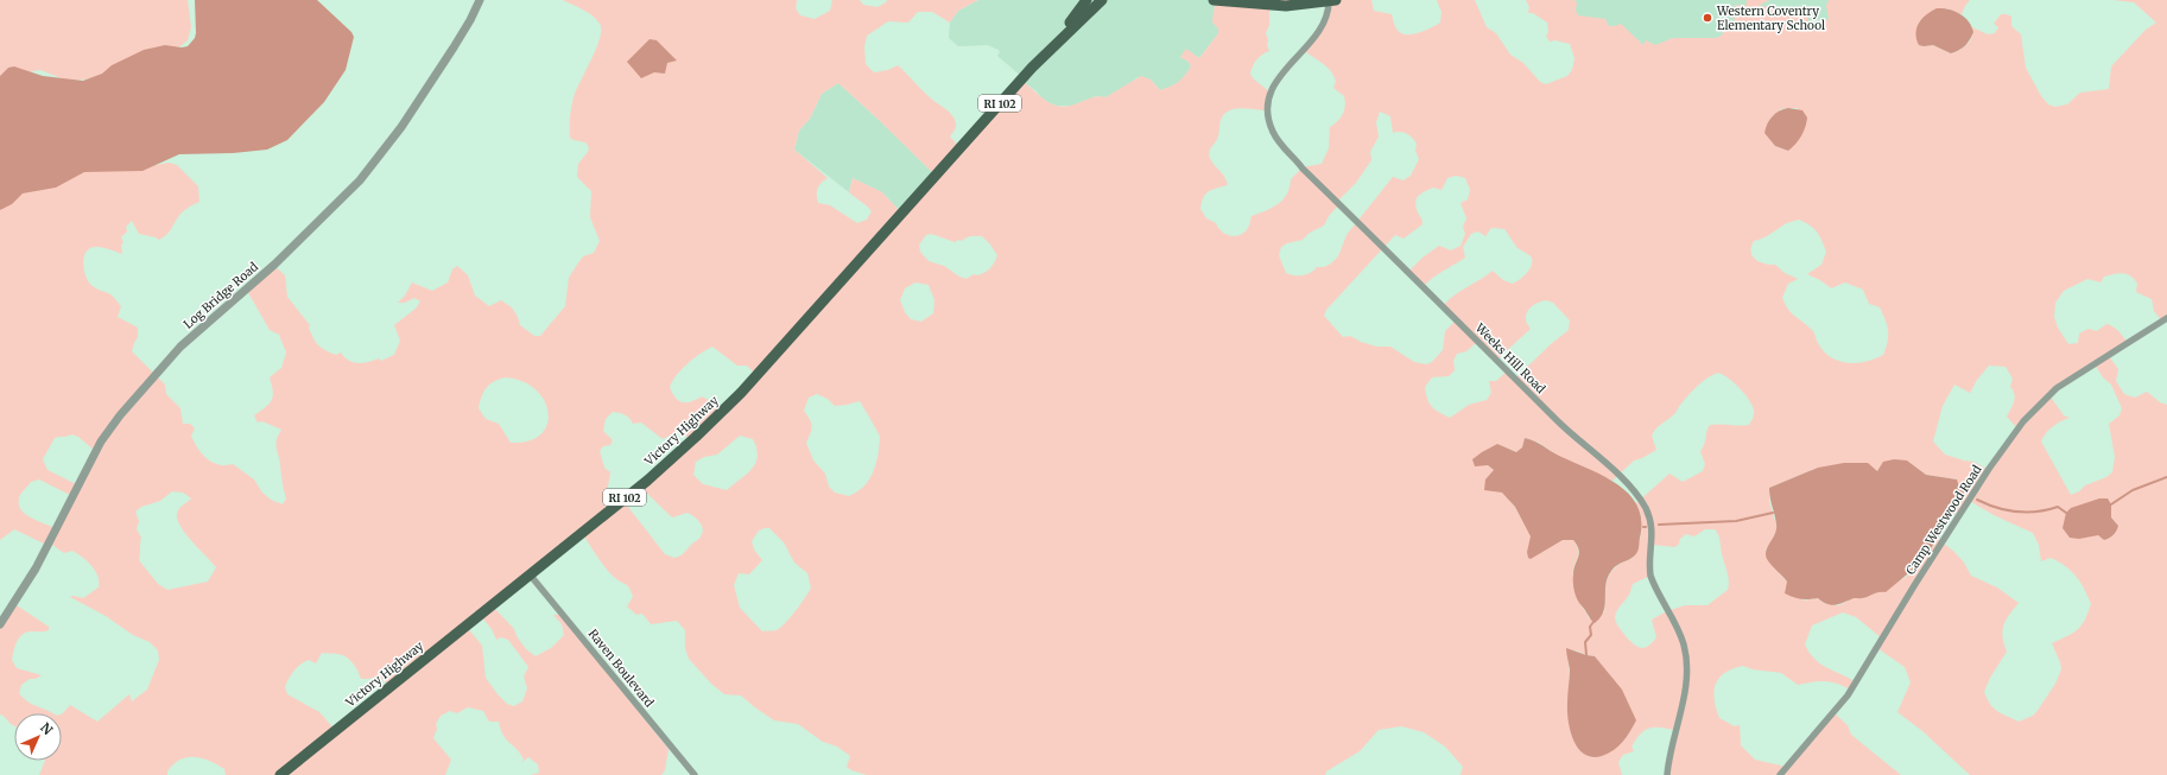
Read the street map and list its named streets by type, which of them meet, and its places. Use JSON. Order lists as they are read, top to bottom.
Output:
{
  "streets": {
    "main road": ["RI 102", "Victory Highway"],
    "street": [
      "Log Bridge Road",
      "Weeks Hill Road",
      "Camp Westwood Road",
      "Raven Boulevard"
    ]
  },
  "crossings": [
    ["Victory Highway", "Raven Boulevard"]
  ],
  "places": ["Western Coventry Elementary School"],
  "north": "top right"
}
